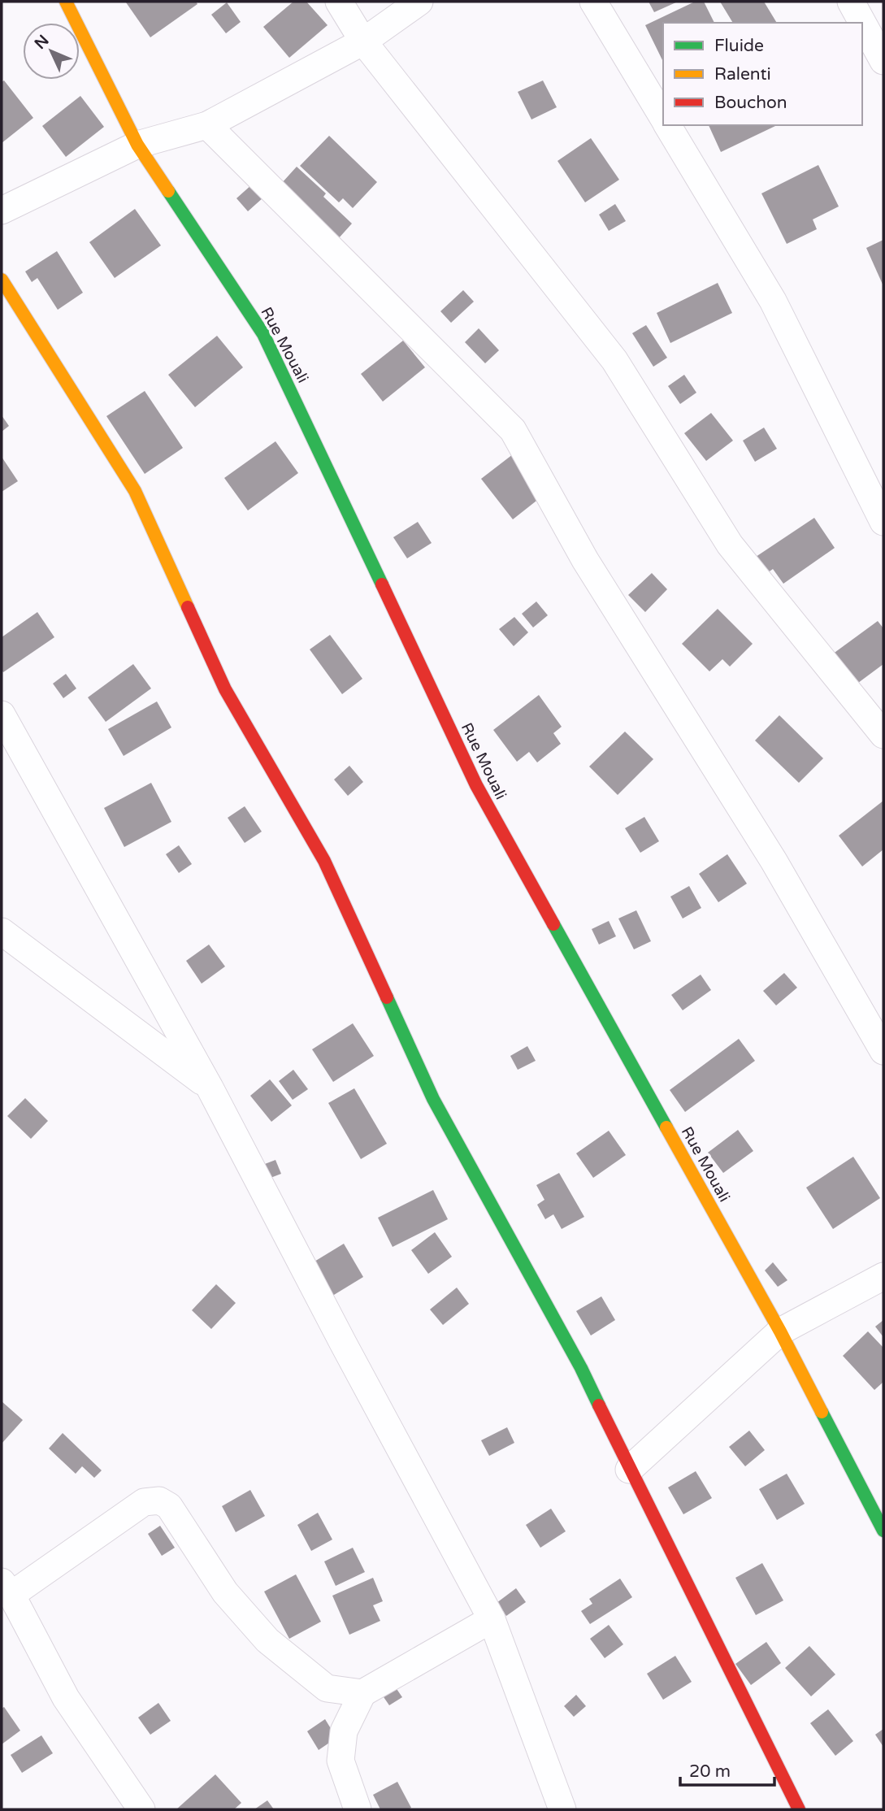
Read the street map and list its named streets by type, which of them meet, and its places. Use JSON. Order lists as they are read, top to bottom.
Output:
{
  "streets": {
    "street": ["Rue Mouali"]
  },
  "legend": ["Fluide", "Ralenti", "Bouchon"],
  "scale_bar": "20 m",
  "north": "top left"
}
